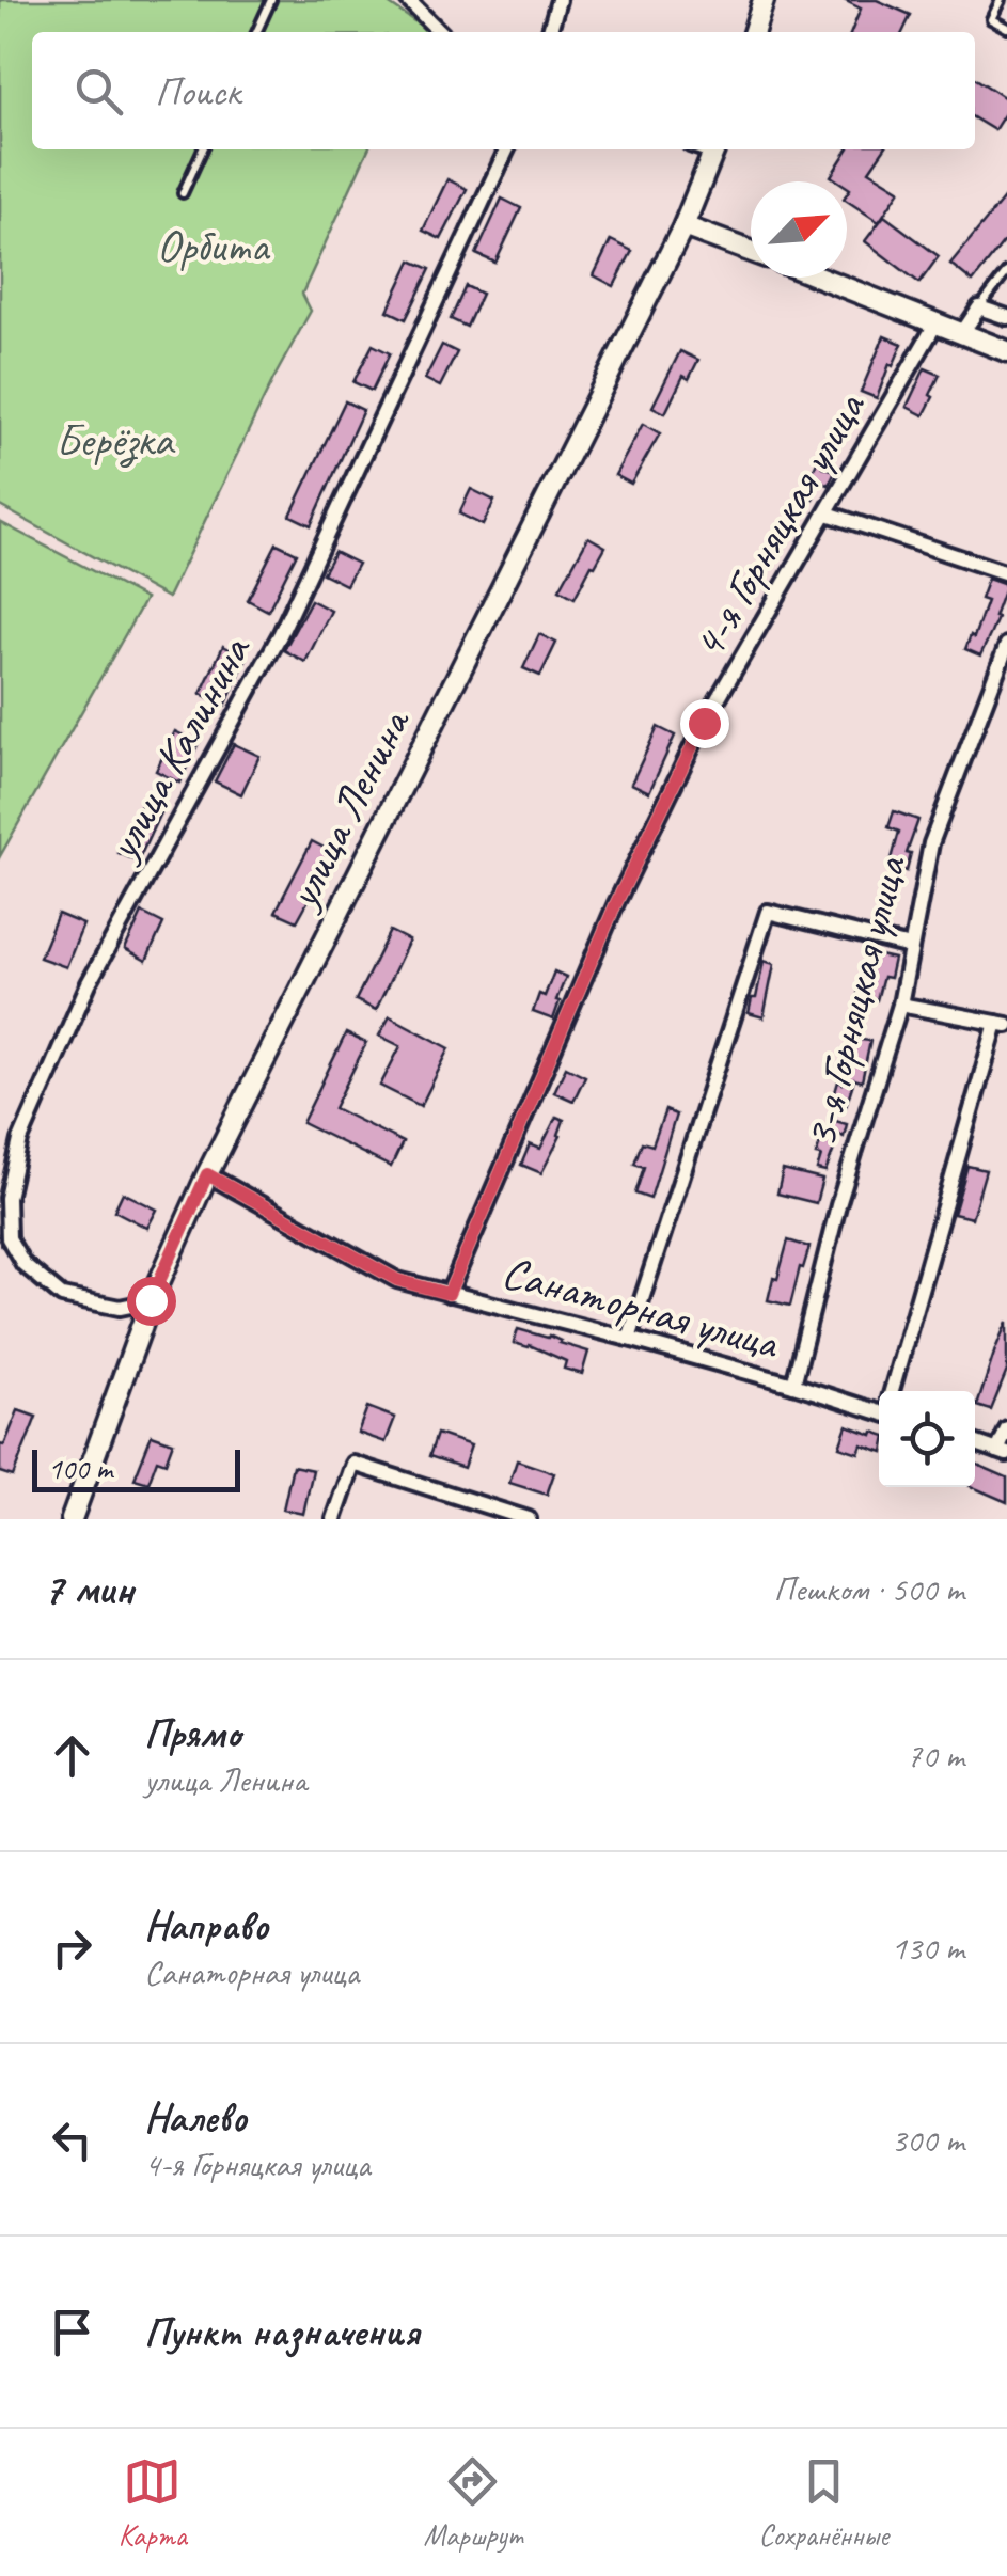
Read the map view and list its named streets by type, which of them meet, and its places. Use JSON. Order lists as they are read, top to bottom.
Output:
{
  "streets": {
    "main road": ["улица Ленина"],
    "street": [
      "4-я Горняцкая улица",
      "улица Калинина",
      "3-я Горняцкая улица",
      "Санаторная улица"
    ]
  },
  "crossings": [
    ["4-я Горняцкая улица", "Санаторная улица"],
    ["улица Калинина", "улица Ленина"],
    ["улица Ленина", "Санаторная улица"],
    ["3-я Горняцкая улица", "Санаторная улица"]
  ],
  "parks": ["Орбита", "Берёзка"],
  "scale_bar": "100 m",
  "north": "top right",
  "page": {
    "search": "Поиск",
    "scale": "100 m",
    "heading": ["7 мин", "Пешком · 500 m"],
    "list": [
      ["Прямо", "улица Ленина", "70 m"],
      ["Направо", "Санаторная улица", "130 m"],
      ["Налево", "4-я Горняцкая улица", "300 m"],
      "Пункт назначения"
    ],
    "nav": ["Карта", "Маршрут", "Сохранённые"]
  }
}
